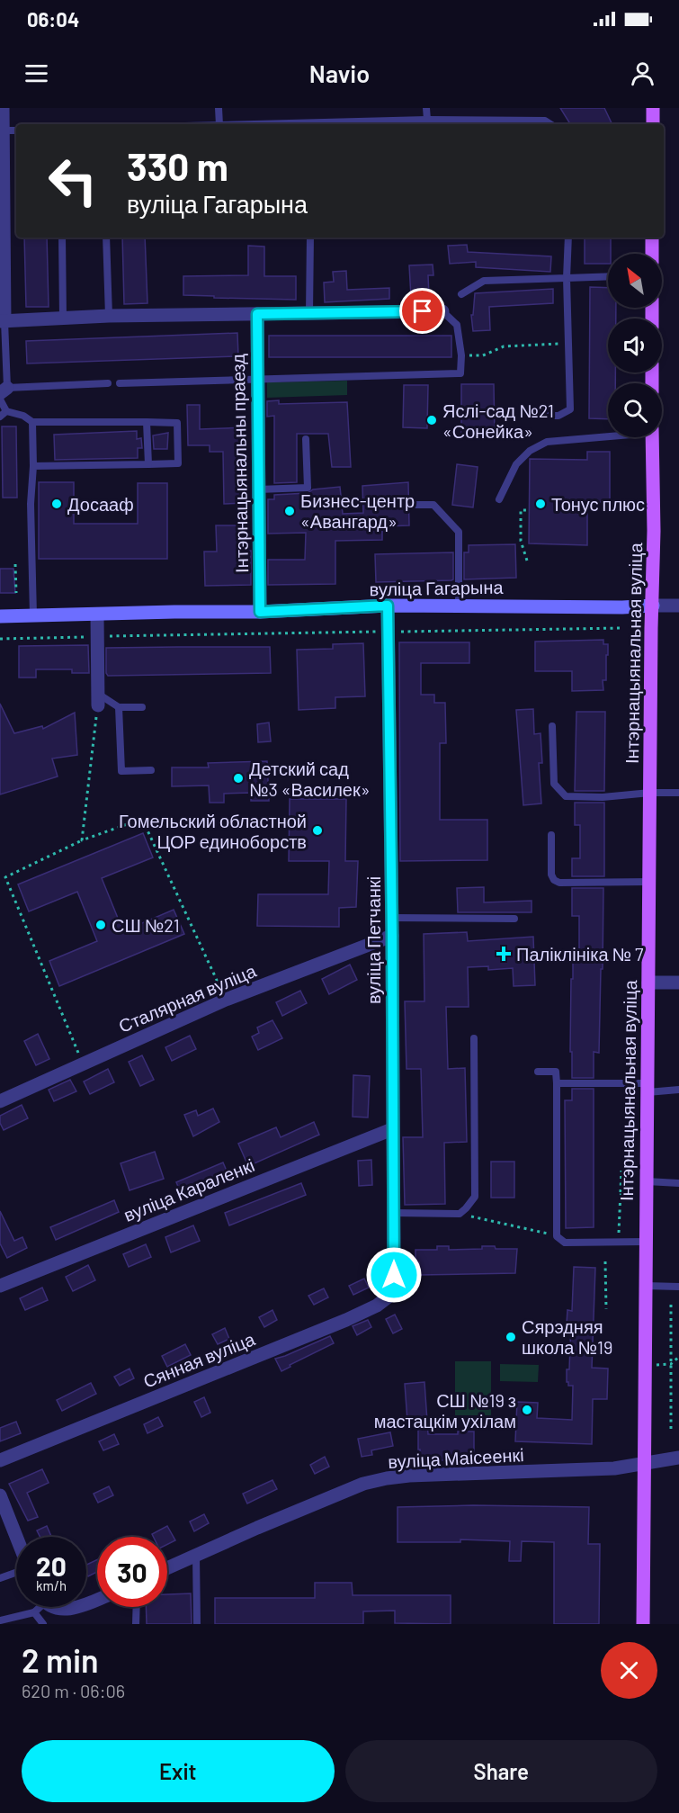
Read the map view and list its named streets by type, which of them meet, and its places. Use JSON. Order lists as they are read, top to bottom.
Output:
{
  "streets": {
    "main road": ["Інтэрнацыянальная вуліца"],
    "street": [
      "Інтэрнацыянальны праезд",
      "вуліца Гагарына",
      "вуліца Петчанкі",
      "Сталярная вуліца",
      "вуліца Караленкі",
      "Сянная вуліца",
      "вуліца Маісеенкі"
    ]
  },
  "crossings": [
    ["Інтэрнацыянальны праезд", "вуліца Гагарына"],
    ["вуліца Гагарына", "Інтэрнацыянальная вуліца"],
    ["вуліца Гагарына", "вуліца Петчанкі"],
    ["Інтэрнацыянальная вуліца", "вуліца Маісеенкі"],
    ["вуліца Петчанкі", "Сталярная вуліца"],
    ["вуліца Петчанкі", "вуліца Караленкі"],
    ["вуліца Петчанкі", "Сянная вуліца"]
  ],
  "places": {
    "other": [
      "Яслі-сад №21 «Сонейка»",
      "Досааф",
      "Тонус плюс",
      "Бизнес-центр «Авангард»",
      "Детский сад №3 «Василек»",
      "Гомельский областной ЦОР единоборств",
      "СШ №21",
      "Сярэдняя школа №19",
      "СШ №19 з мастацкім ухілам"
    ],
    "health": ["Паліклініка № 7"]
  },
  "north": "top left",
  "page": {
    "status": "06:04",
    "header": "Navio",
    "turn": ["330 m", "вуліца Гагарына"],
    "speed": "20 km/h",
    "limit": "30",
    "heading": ["2 min", "620 m · 06:06"],
    "buttons": ["Exit", "Share"]
  }
}
